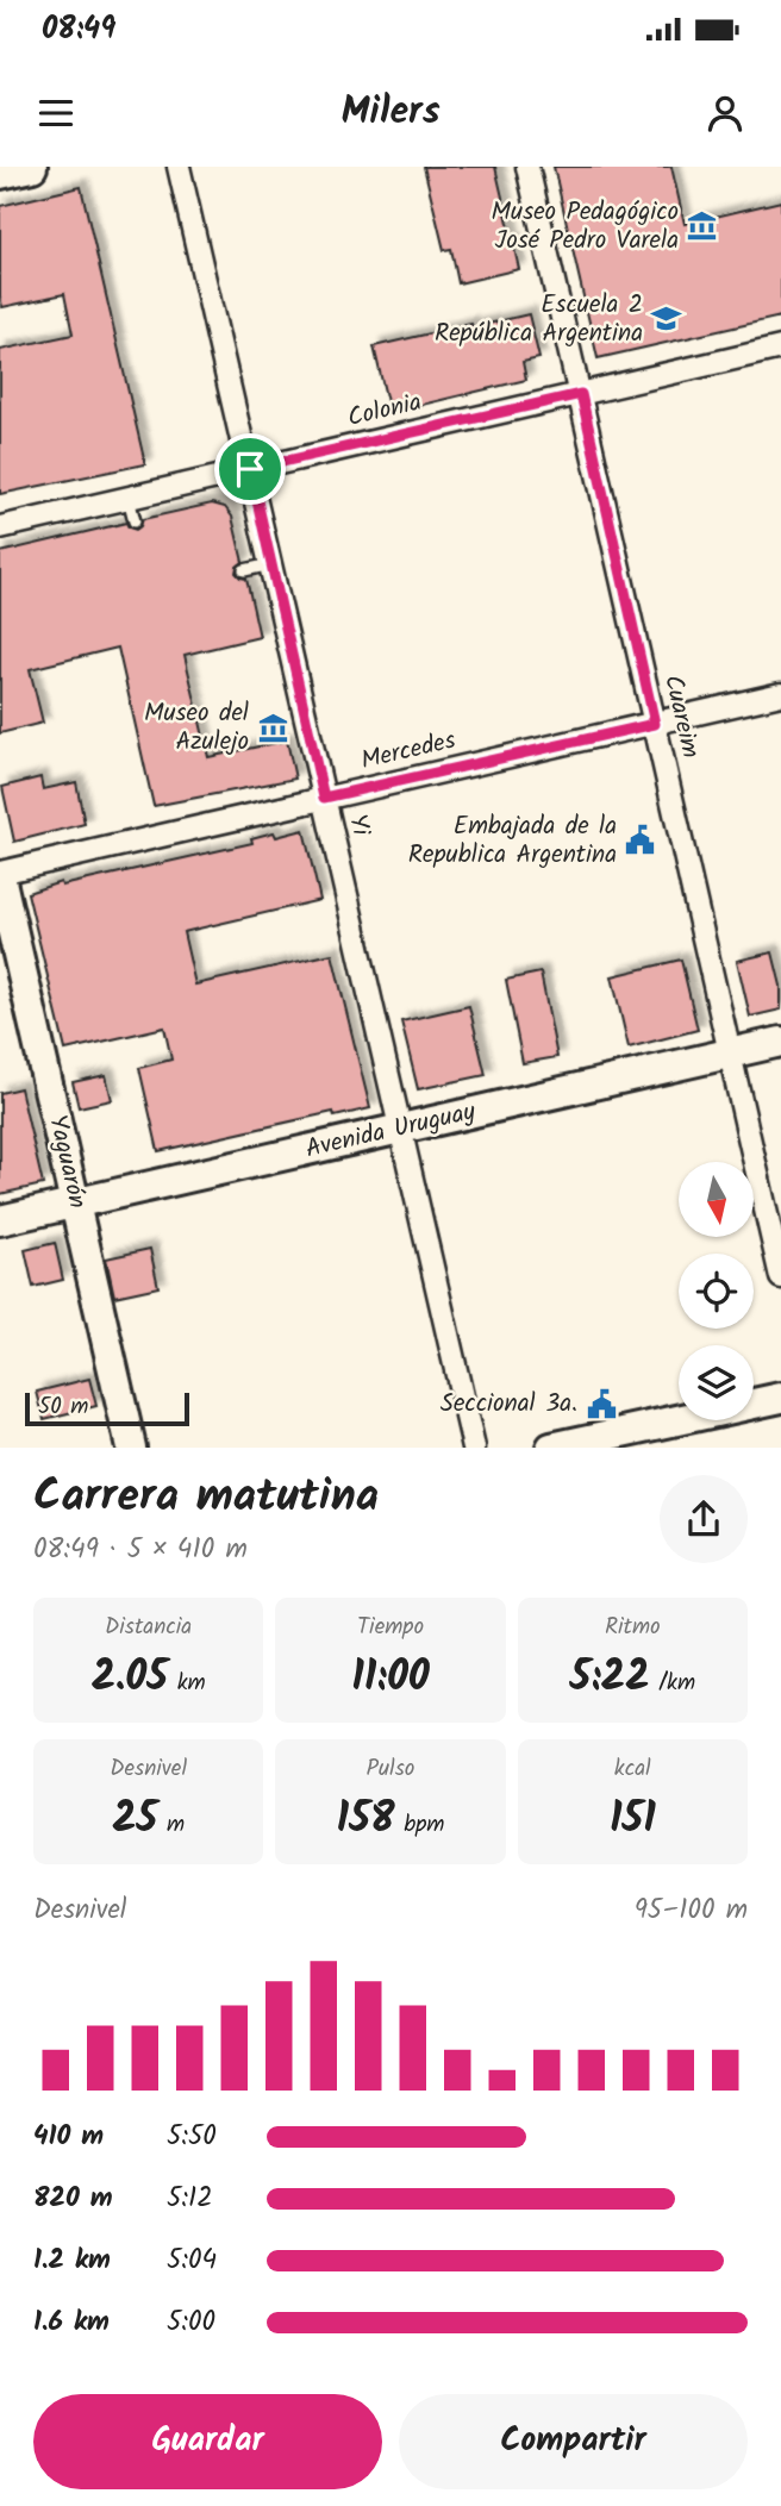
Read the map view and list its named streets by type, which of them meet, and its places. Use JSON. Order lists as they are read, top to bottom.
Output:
{
  "streets": {
    "street": [
      "Colonia",
      "Cuareim",
      "Mercedes",
      "Yi",
      "Avenida Uruguay",
      "Yaguarón"
    ]
  },
  "crossings": [
    ["Colonia", "Cuareim"],
    ["Colonia", "Yi"],
    ["Cuareim", "Mercedes"],
    ["Cuareim", "Avenida Uruguay"],
    ["Mercedes", "Yi"],
    ["Mercedes", "Yaguarón"],
    ["Yi", "Avenida Uruguay"],
    ["Avenida Uruguay", "Yaguarón"]
  ],
  "places": {
    "museum": ["Museo Pedagógico José Pedro Varela", "Museo del Azulejo"],
    "school or university": ["Escuela 2 República Argentina"],
    "public building": ["Embajada de la Republica Argentina", "Seccional 3a."]
  },
  "scale_bar": "50 m",
  "north": "bottom",
  "page": {
    "status": "08:49",
    "header": "Milers",
    "scale": "50 m",
    "heading": ["Carrera matutina", "08:49 · 5 × 410 m"],
    "stats": [
      ["Distancia", "2.05 km"],
      ["Tiempo", "11:00"],
      ["Ritmo", "5:22 /km"],
      ["Desnivel", "25 m"],
      ["Pulso", "158 bpm"],
      ["kcal", "151"]
    ],
    "chart": ["Desnivel", "95–100 m"],
    "list": [
      {
        "name": "410 m",
        "note": "5:50"
      },
      {
        "name": "820 m",
        "note": "5:12"
      },
      {
        "name": "1.2 km",
        "note": "5:04"
      },
      {
        "name": "1.6 km",
        "note": "5:00"
      }
    ],
    "buttons": ["Guardar", "Compartir"]
  }
}
